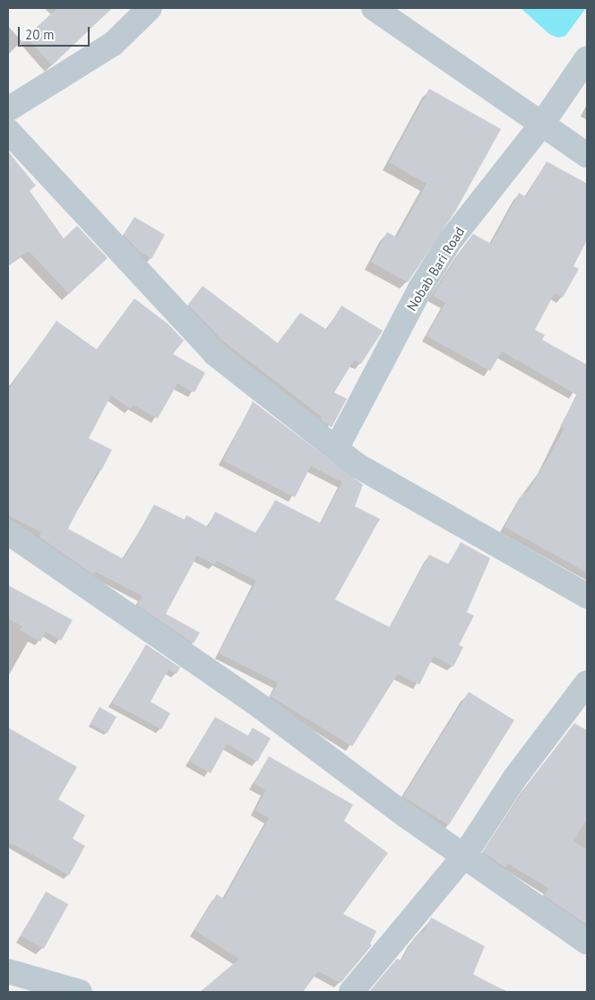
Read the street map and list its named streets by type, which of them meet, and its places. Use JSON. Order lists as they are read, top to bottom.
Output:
{
  "streets": {
    "street": ["Nobab Bari Road"]
  },
  "scale_bar": "20 m"
}
